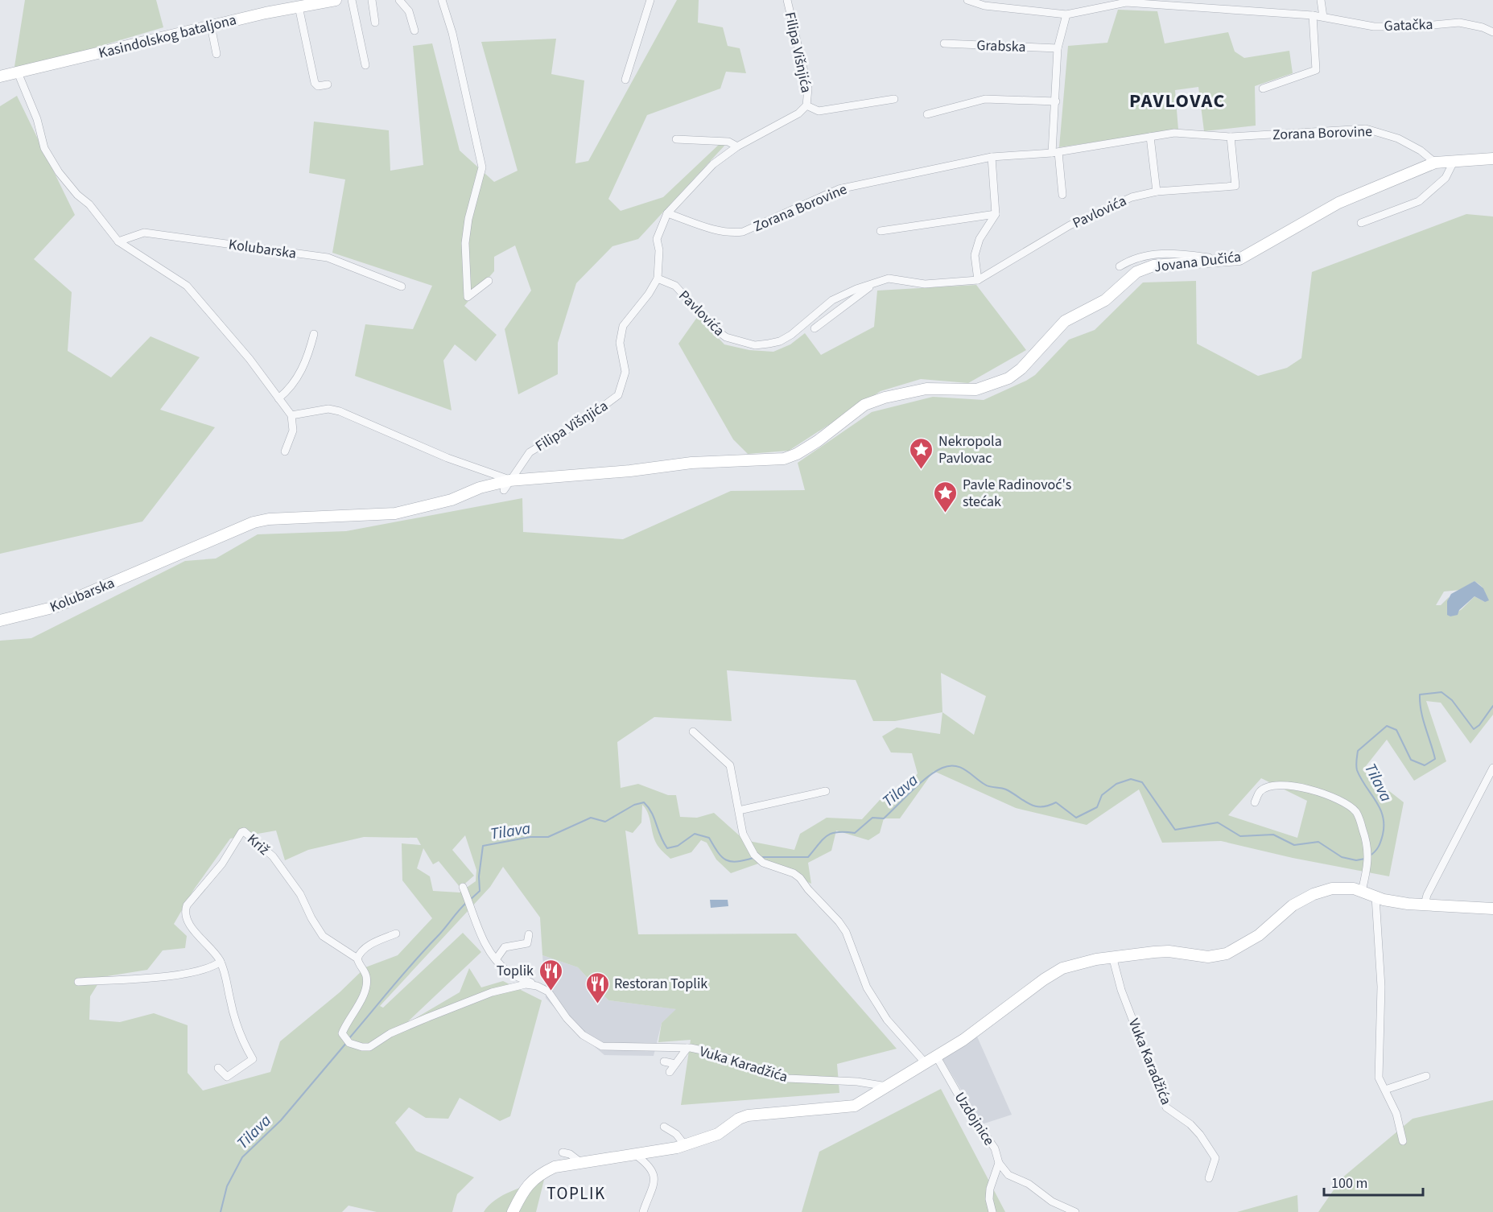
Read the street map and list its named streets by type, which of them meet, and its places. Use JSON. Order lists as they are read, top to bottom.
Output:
{
  "streets": {
    "main road": ["Kasindolskog bataljona", "Kolubarska", "Jovana Dučića"],
    "street": [
      "Gatačka",
      "Grabska",
      "Filipa Višnjića",
      "Zorana Borovine",
      "Pavlovića",
      "Križ",
      "Vuka Karadžića",
      "Uzdojnice"
    ]
  },
  "crossings": [
    ["Filipa Višnjića", "Zorana Borovine"],
    ["Filipa Višnjića", "Pavlovića"],
    ["Filipa Višnjića", "Kolubarska"],
    ["Filipa Višnjića", "Jovana Dučića"],
    ["Zorana Borovine", "Pavlovića"],
    ["Zorana Borovine", "Jovana Dučića"],
    ["Kolubarska", "Jovana Dučića"]
  ],
  "districts": ["PAVLOVAC", "TOPLIK"],
  "water": ["Tilava"],
  "places": {
    "place": ["Nekropola Pavlovac", "Pavle Radinovoć's stećak"],
    "restaurant": ["Toplik", "Restoran Toplik"]
  },
  "scale_bar": "100 m"
}
